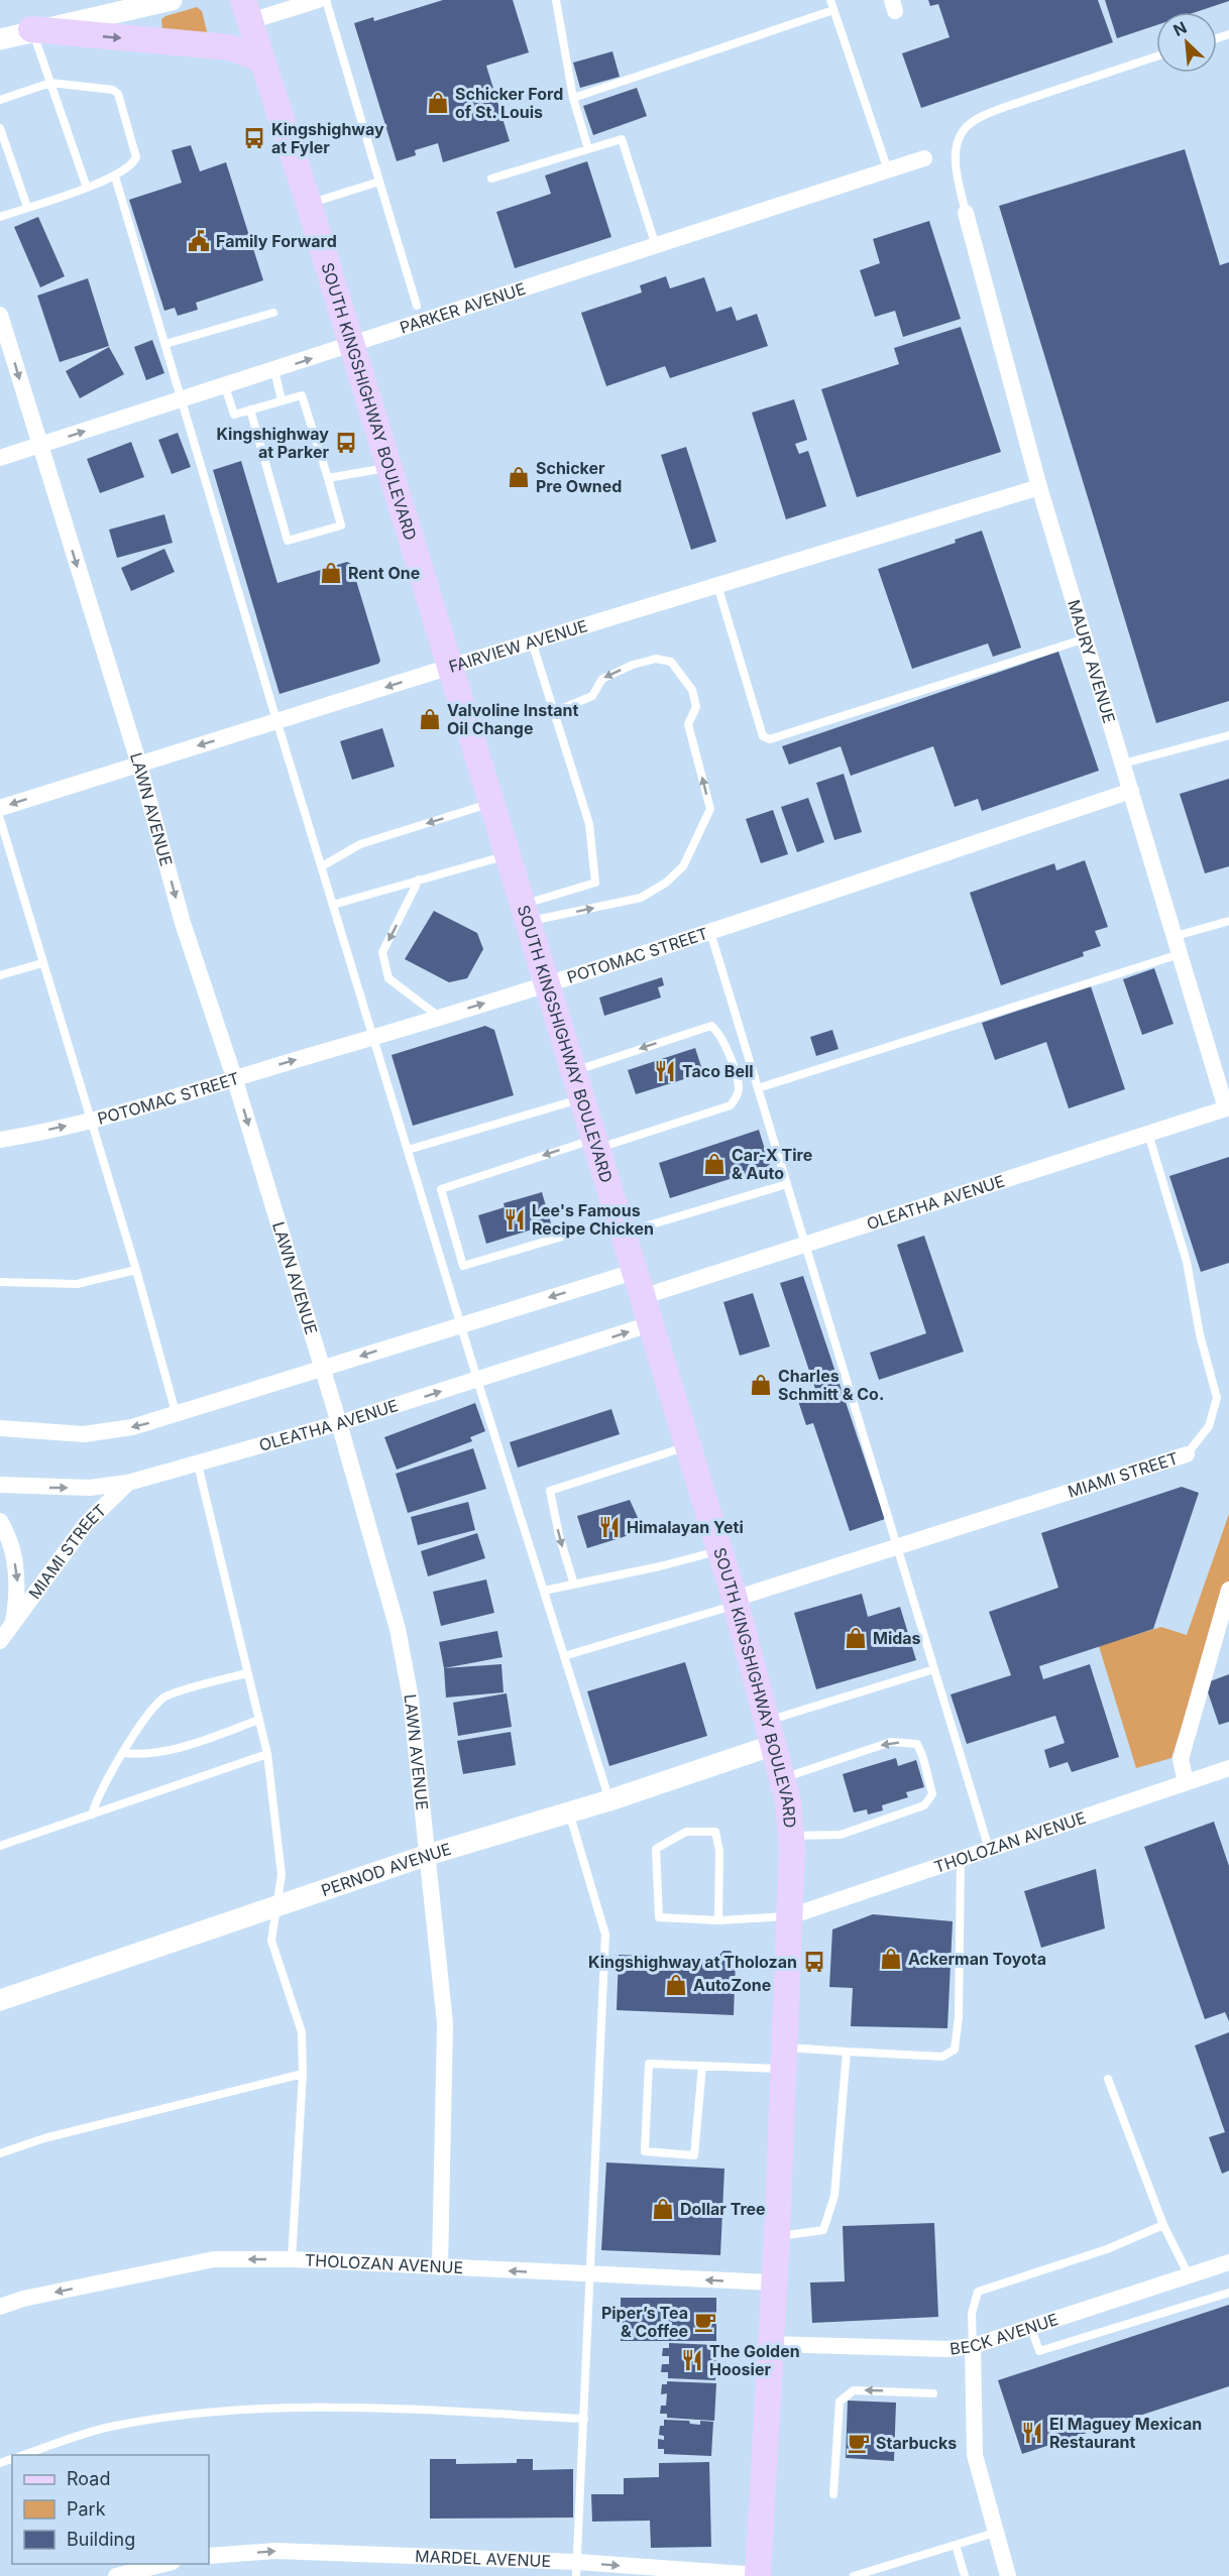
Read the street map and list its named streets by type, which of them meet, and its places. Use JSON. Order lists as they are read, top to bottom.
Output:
{
  "streets": {
    "main road": ["SOUTH KINGSHIGHWAY BOULEVARD"],
    "street": [
      "PARKER AVENUE",
      "FAIRVIEW AVENUE",
      "MAURY AVENUE",
      "LAWN AVENUE",
      "POTOMAC STREET",
      "OLEATHA AVENUE",
      "MIAMI STREET",
      "THOLOZAN AVENUE",
      "PERNOD AVENUE",
      "BECK AVENUE",
      "MARDEL AVENUE"
    ]
  },
  "crossings": [
    ["PARKER AVENUE", "SOUTH KINGSHIGHWAY BOULEVARD"],
    ["PARKER AVENUE", "LAWN AVENUE"],
    ["SOUTH KINGSHIGHWAY BOULEVARD", "FAIRVIEW AVENUE"],
    ["SOUTH KINGSHIGHWAY BOULEVARD", "POTOMAC STREET"],
    ["SOUTH KINGSHIGHWAY BOULEVARD", "OLEATHA AVENUE"],
    ["SOUTH KINGSHIGHWAY BOULEVARD", "MIAMI STREET"],
    ["SOUTH KINGSHIGHWAY BOULEVARD", "THOLOZAN AVENUE"],
    ["SOUTH KINGSHIGHWAY BOULEVARD", "PERNOD AVENUE"],
    ["SOUTH KINGSHIGHWAY BOULEVARD", "BECK AVENUE"],
    ["SOUTH KINGSHIGHWAY BOULEVARD", "MARDEL AVENUE"],
    ["FAIRVIEW AVENUE", "MAURY AVENUE"],
    ["FAIRVIEW AVENUE", "LAWN AVENUE"],
    ["MAURY AVENUE", "POTOMAC STREET"],
    ["MAURY AVENUE", "OLEATHA AVENUE"],
    ["LAWN AVENUE", "POTOMAC STREET"],
    ["LAWN AVENUE", "OLEATHA AVENUE"],
    ["LAWN AVENUE", "THOLOZAN AVENUE"],
    ["LAWN AVENUE", "PERNOD AVENUE"],
    ["OLEATHA AVENUE", "MIAMI STREET"]
  ],
  "one_way": [
    "FAIRVIEW AVENUE",
    "LAWN AVENUE",
    "THOLOZAN AVENUE",
    "MARDEL AVENUE"
  ],
  "places": {
    "shop": [
      "Schicker Ford of St. Louis",
      "Schicker Pre Owned",
      "Rent One",
      "Valvoline Instant Oil Change",
      "Car-X Tire & Auto",
      "Charles Schmitt & Co.",
      "Midas",
      "Ackerman Toyota",
      "AutoZone",
      "Dollar Tree"
    ],
    "bus stop": ["Kingshighway at Fyler", "Kingshighway at Parker", "Kingshighway at Tholozan"],
    "public building": ["Family Forward"],
    "restaurant": [
      "Taco Bell",
      "Lee's Famous Recipe Chicken",
      "Himalayan Yeti",
      "The Golden Hoosier",
      "El Maguey Mexican Restaurant"
    ],
    "cafe": ["Piper’s Tea & Coffee", "Starbucks"]
  },
  "legend": ["Road", "Park", "Building"],
  "north": "top left"
}
